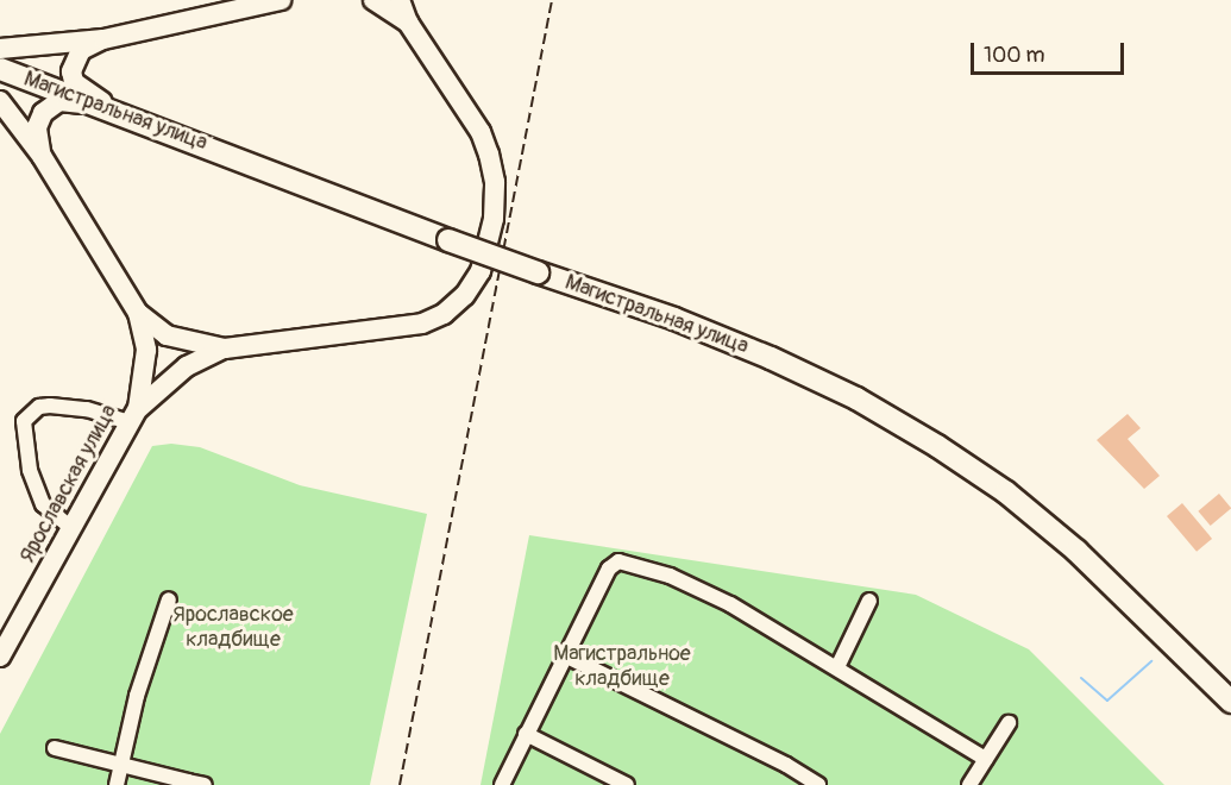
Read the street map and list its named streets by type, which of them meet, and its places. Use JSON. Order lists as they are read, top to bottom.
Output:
{
  "streets": {
    "highway": ["Магистральная улица"],
    "main road": ["Ярославская улица"]
  },
  "parks": ["Ярославское кладбище", "Магистральное кладбище"],
  "scale_bar": "100 m"
}
